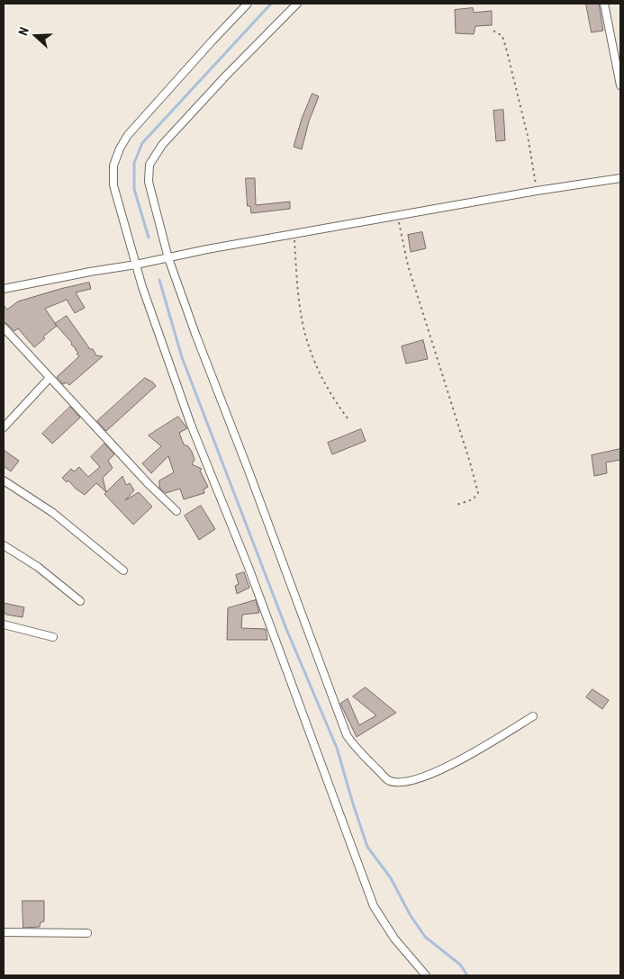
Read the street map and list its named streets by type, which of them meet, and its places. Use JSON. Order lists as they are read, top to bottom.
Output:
{
  "north": "left"
}
